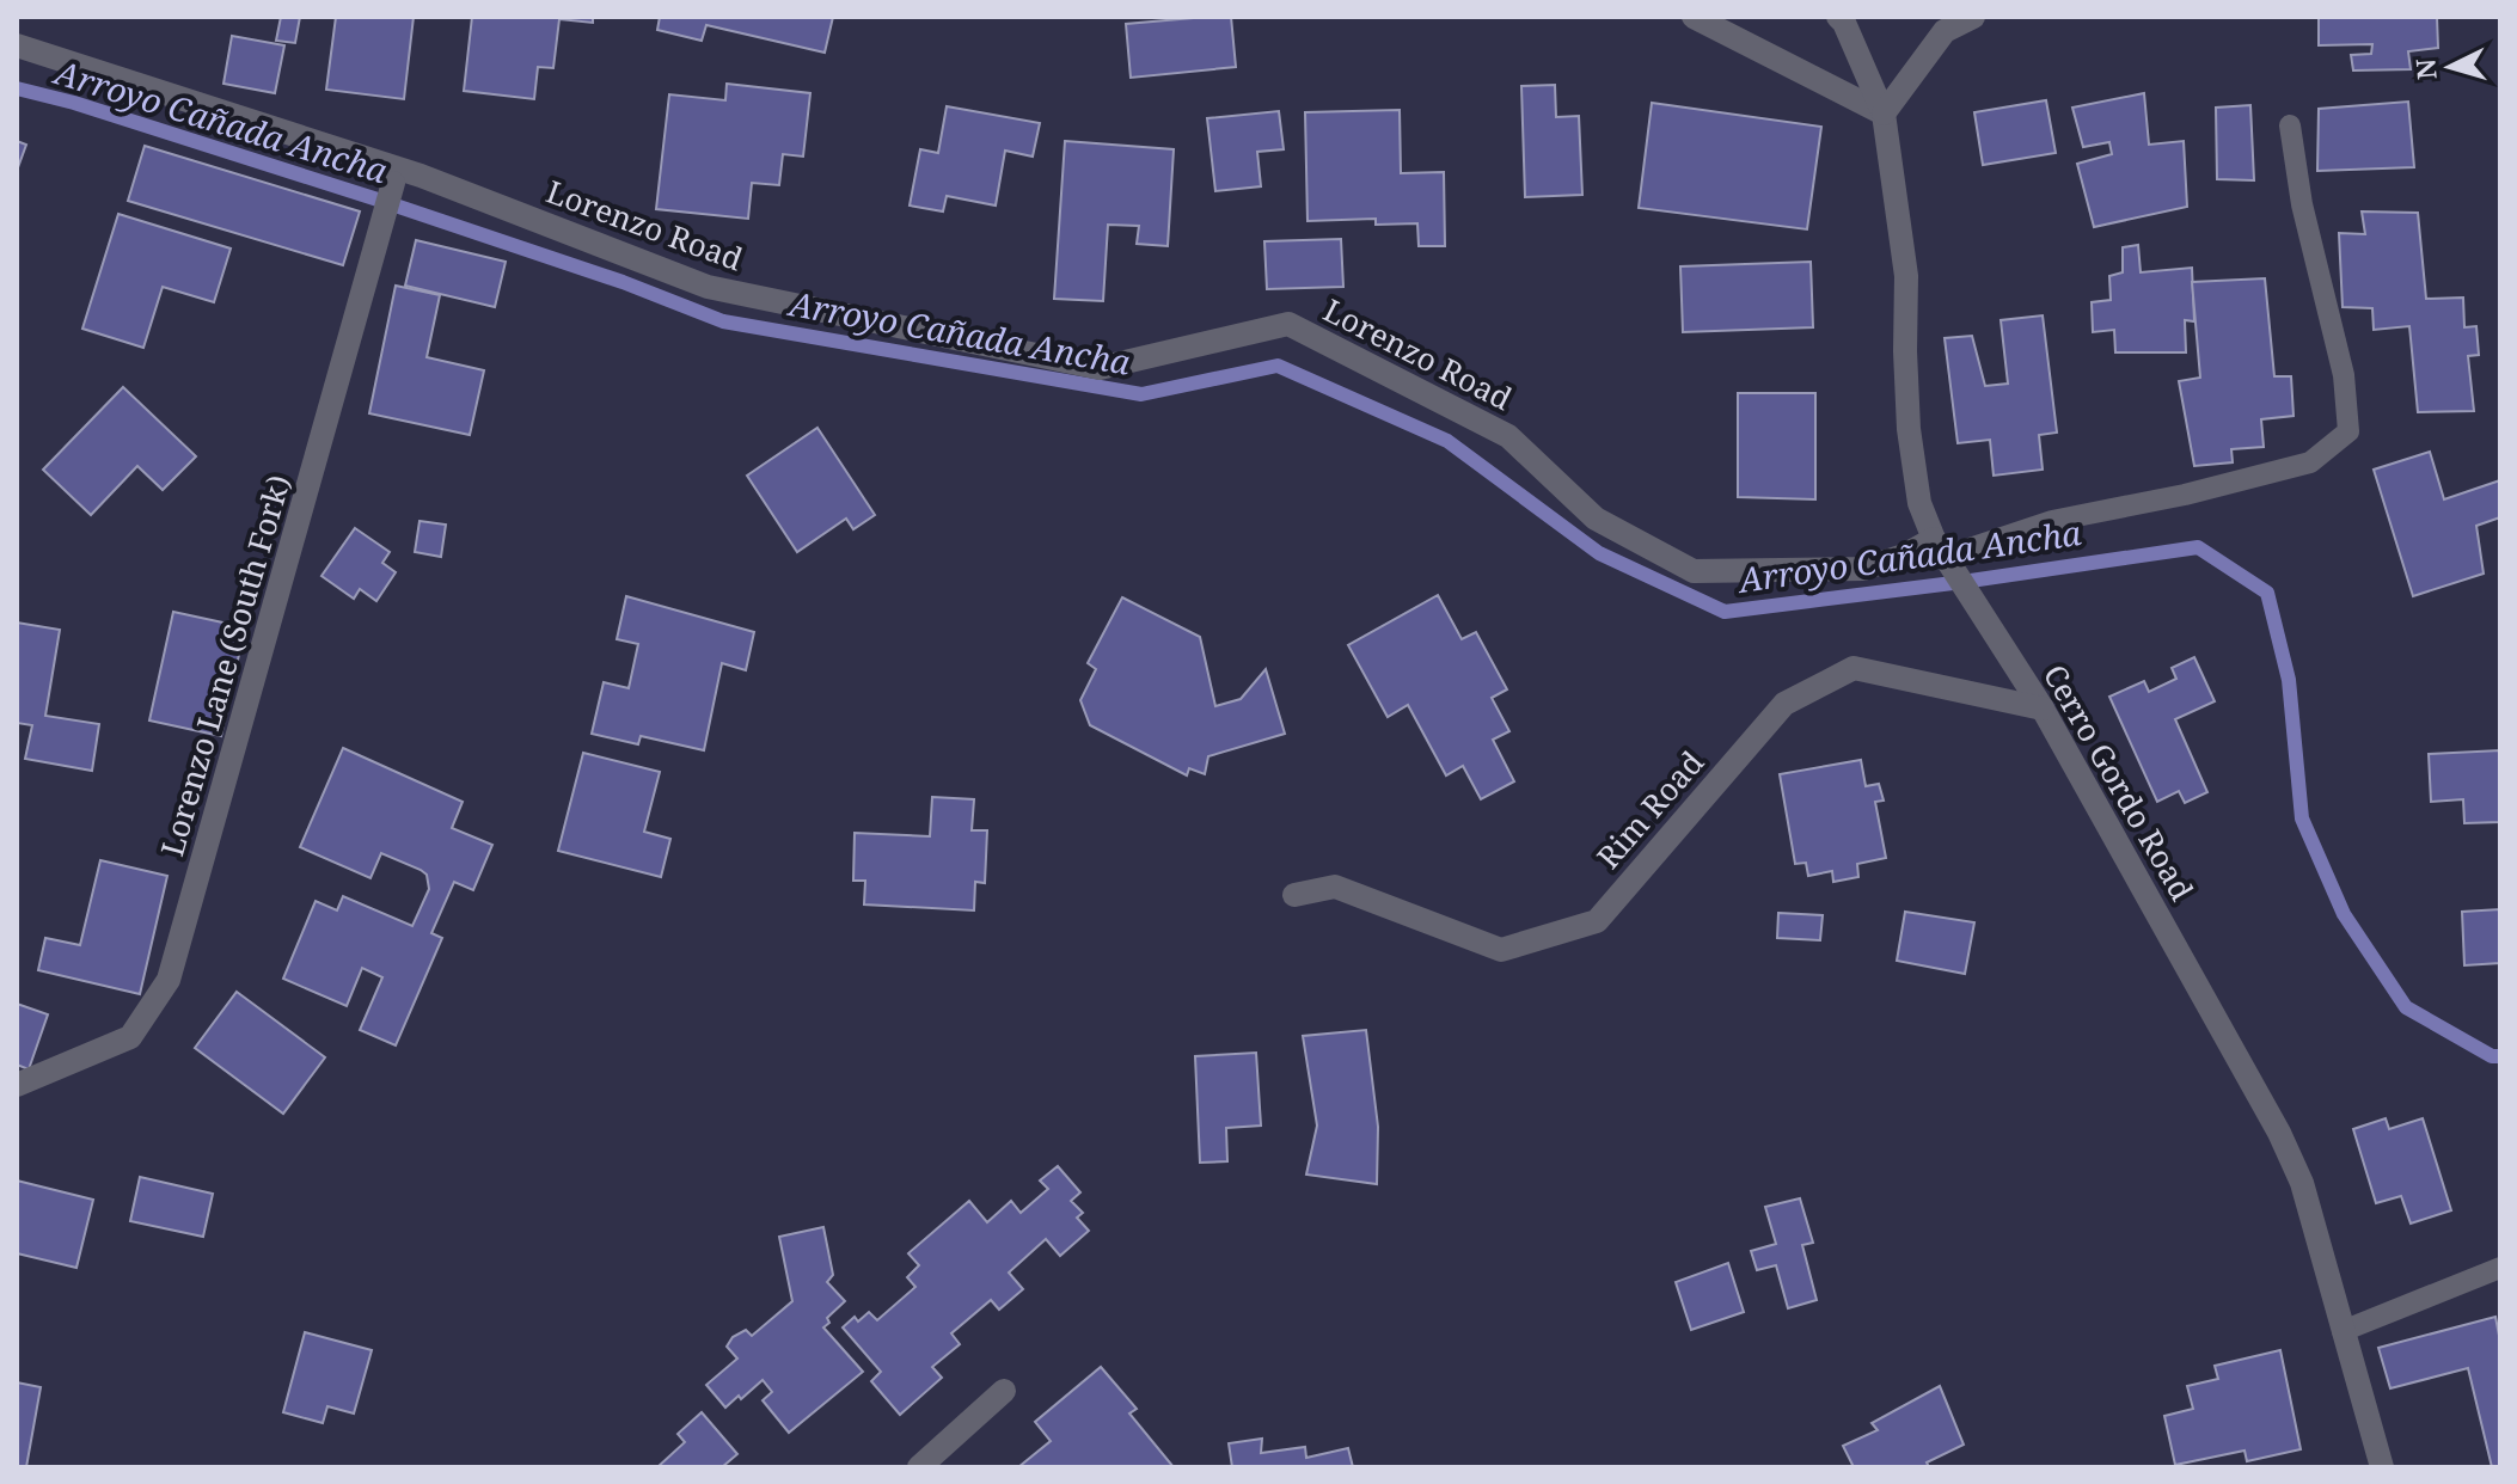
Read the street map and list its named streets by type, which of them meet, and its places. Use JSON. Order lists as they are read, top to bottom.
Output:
{
  "streets": {
    "street": [
      "Lorenzo Road",
      "Lorenzo Lane (South Fork)",
      "Cerro Gordo Road",
      "Rim Road"
    ]
  },
  "crossings": [
    ["Lorenzo Road", "Cerro Gordo Road"],
    ["Cerro Gordo Road", "Rim Road"]
  ],
  "water": ["Arroyo Cañada Ancha"],
  "north": "left"
}
